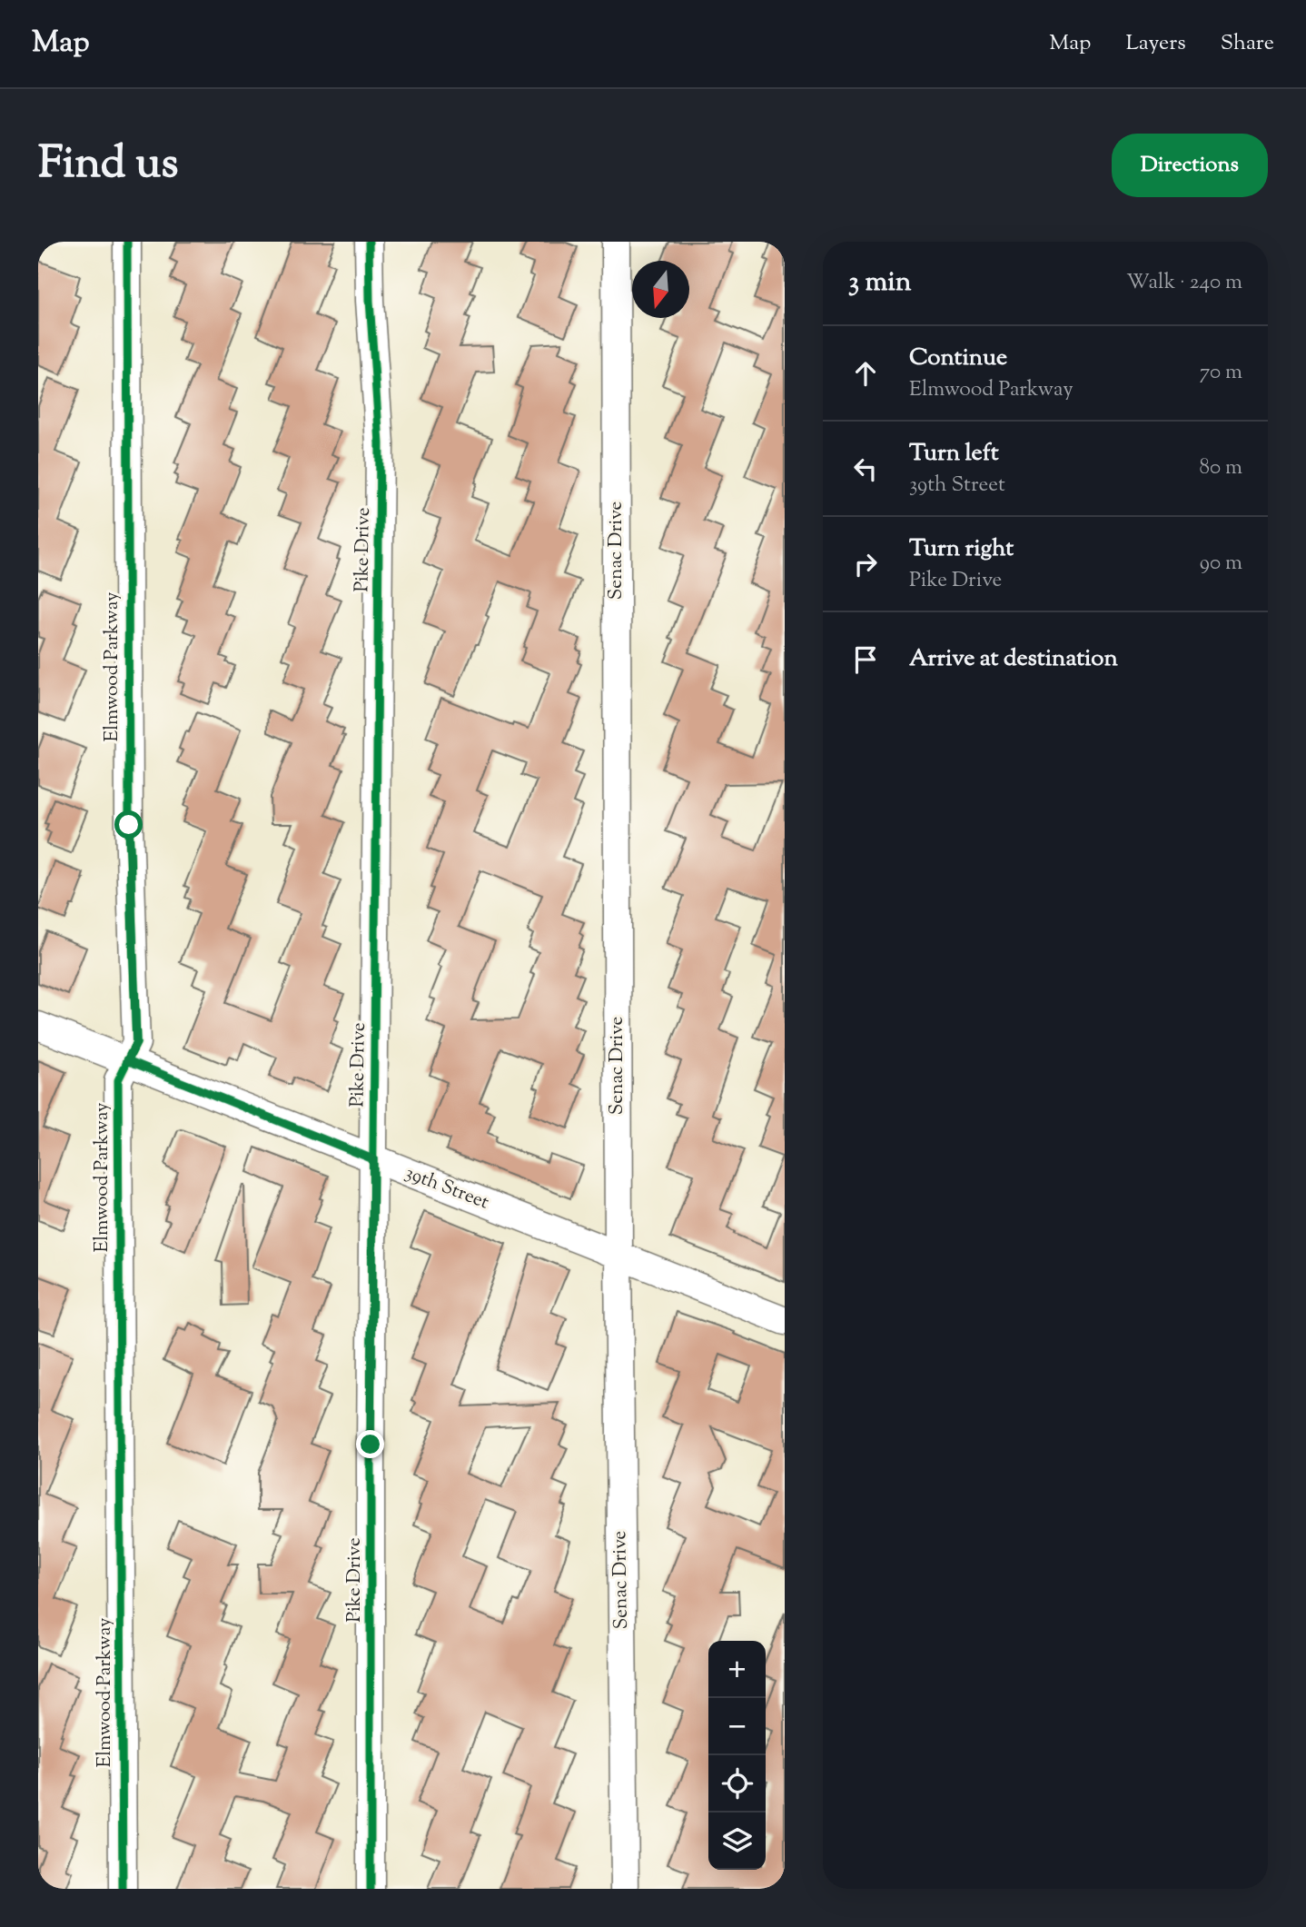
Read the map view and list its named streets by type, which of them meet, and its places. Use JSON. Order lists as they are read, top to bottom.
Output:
{
  "streets": {
    "street": [
      "Pike Drive",
      "Senac Drive",
      "Elmwood Parkway",
      "39th Street"
    ]
  },
  "crossings": [
    ["Pike Drive", "39th Street"],
    ["Senac Drive", "39th Street"],
    ["Elmwood Parkway", "39th Street"]
  ],
  "north": "bottom",
  "page": {
    "header": "Map",
    "nav": ["Map", "Layers", "Share"],
    "title": "Find us",
    "buttons": "Directions",
    "heading": ["3 min", "Walk · 240 m"],
    "list": [
      ["Continue", "Elmwood Parkway", "70 m"],
      ["Turn left", "39th Street", "80 m"],
      ["Turn right", "Pike Drive", "90 m"],
      "Arrive at destination"
    ],
    "map_buttons": ["+", "−"]
  }
}
